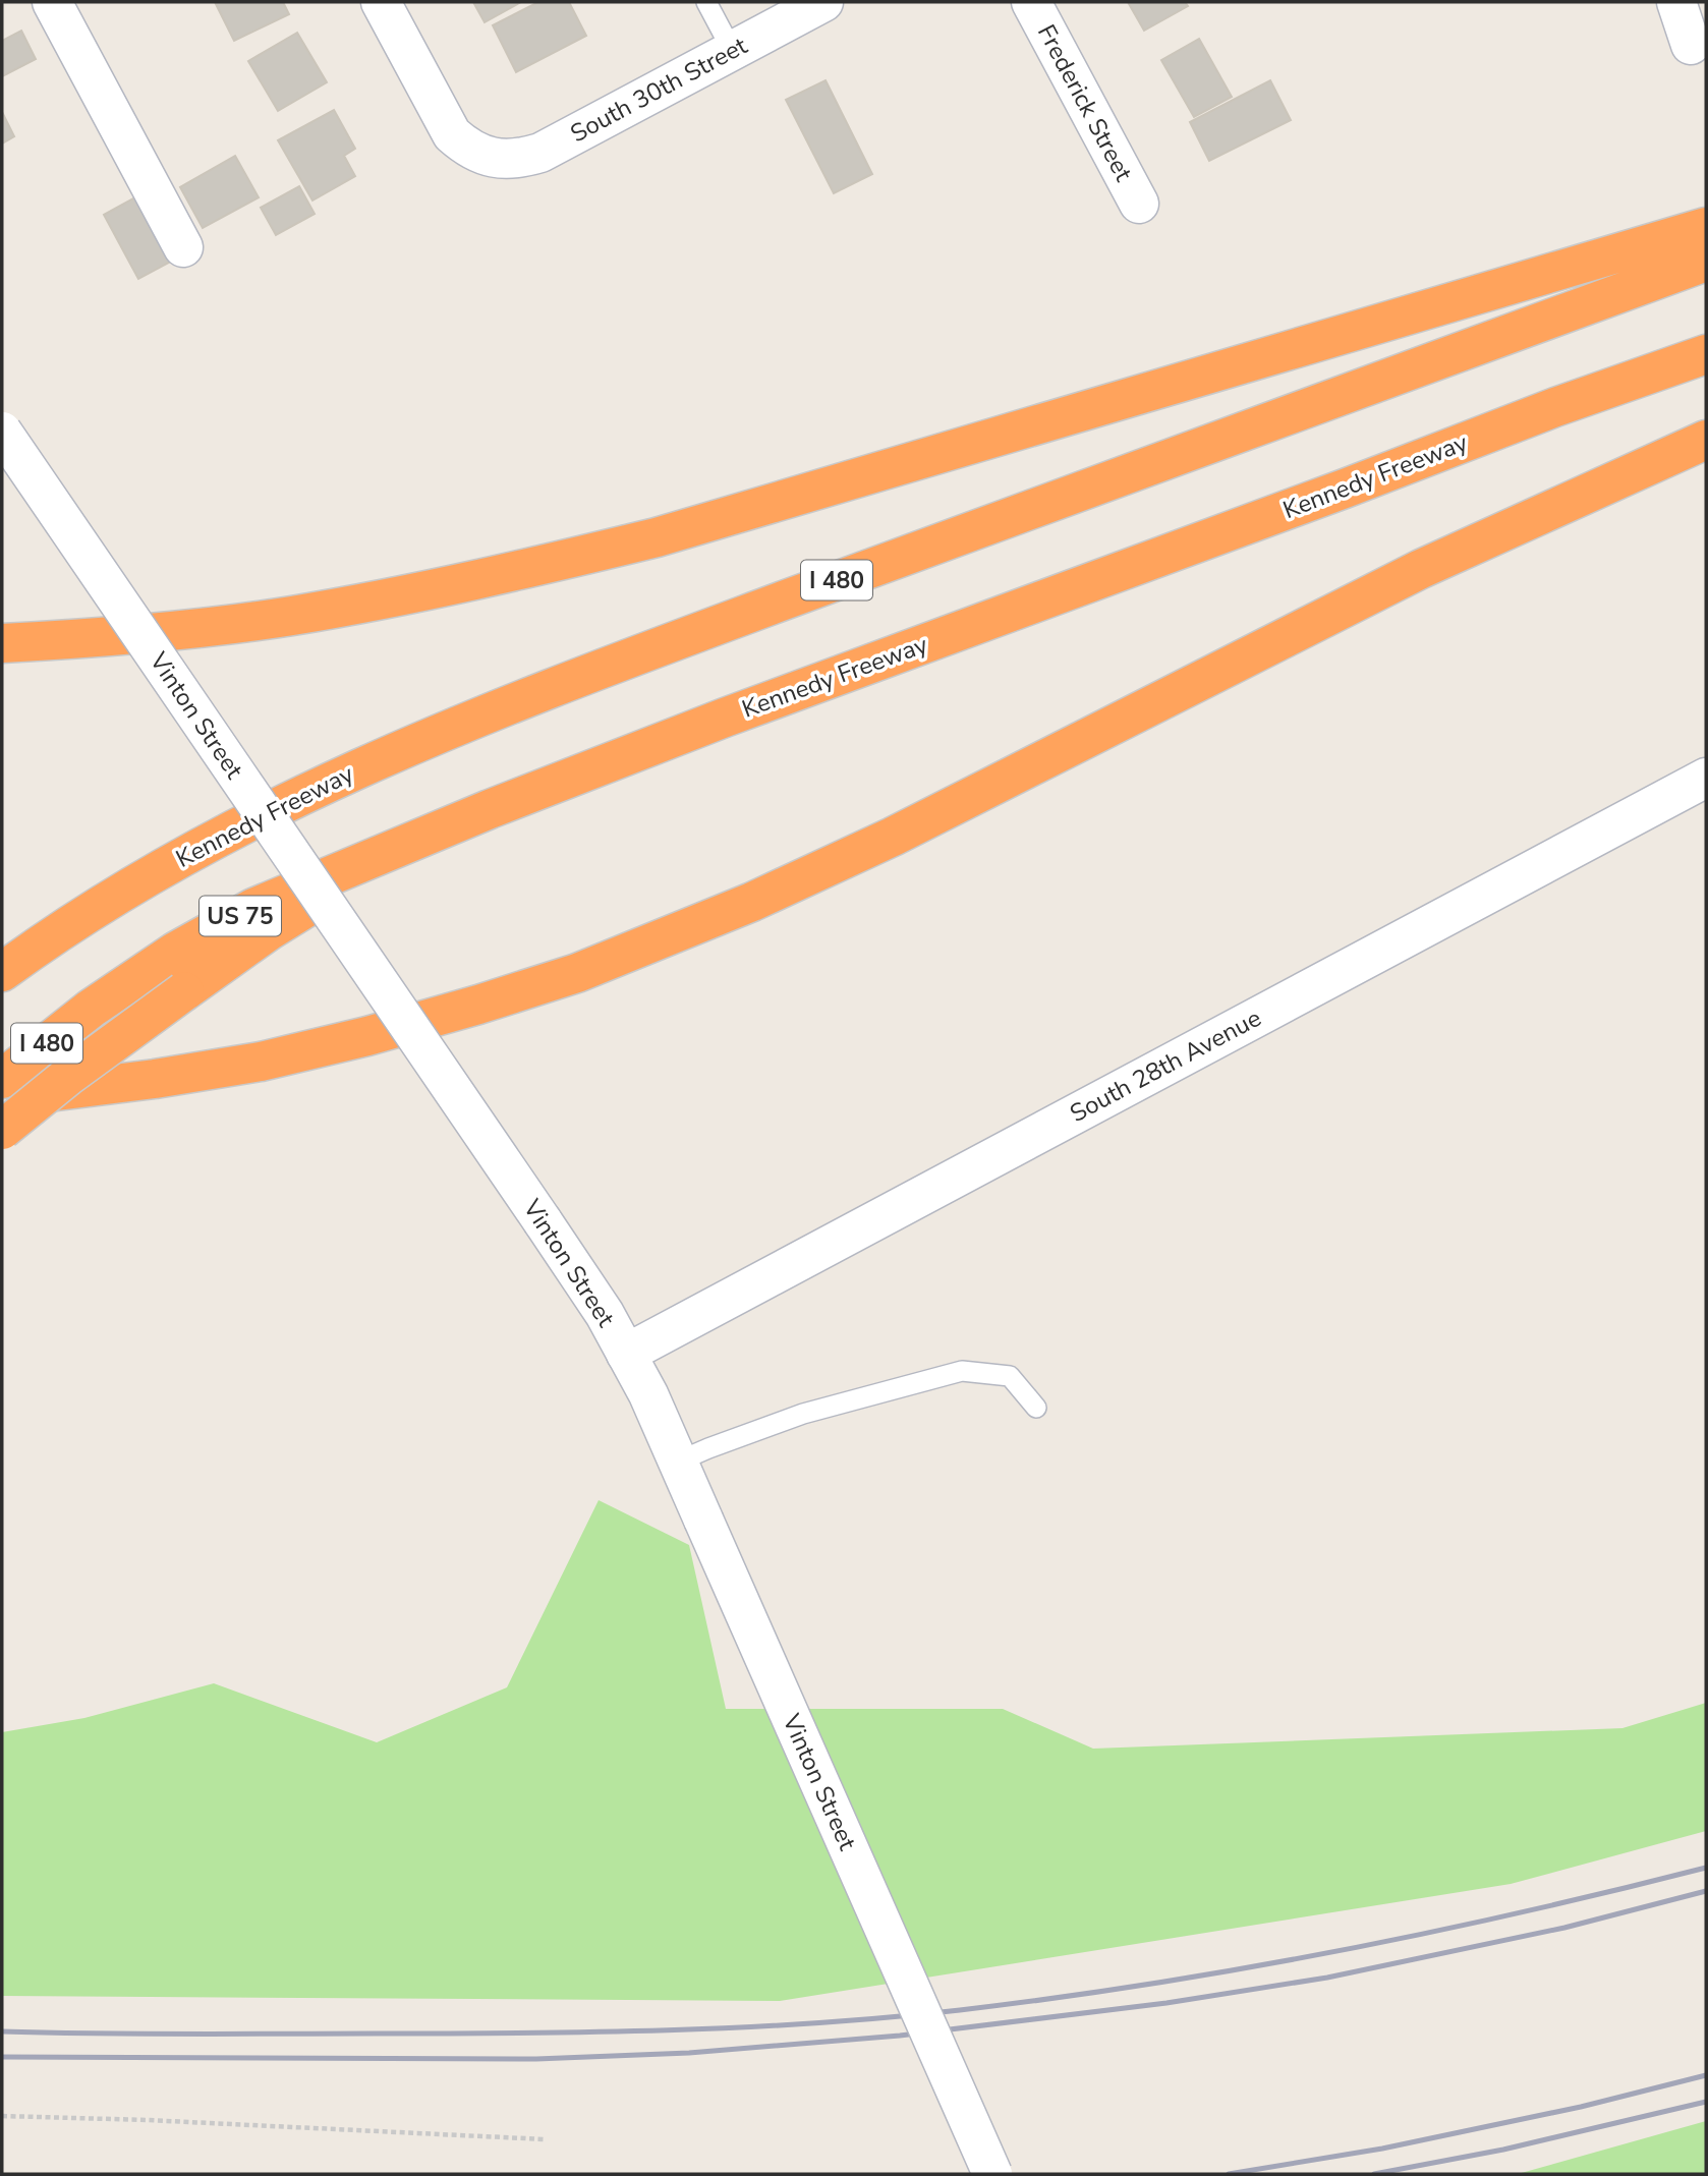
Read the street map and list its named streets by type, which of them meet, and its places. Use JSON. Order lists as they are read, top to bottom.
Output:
{
  "streets": {
    "highway": ["Kennedy Freeway", "I 480", "US 75"],
    "street": [
      "South 30th Street",
      "Frederick Street",
      "Vinton Street",
      "South 28th Avenue"
    ]
  },
  "crossings": [
    ["Vinton Street", "South 28th Avenue"]
  ]
}
